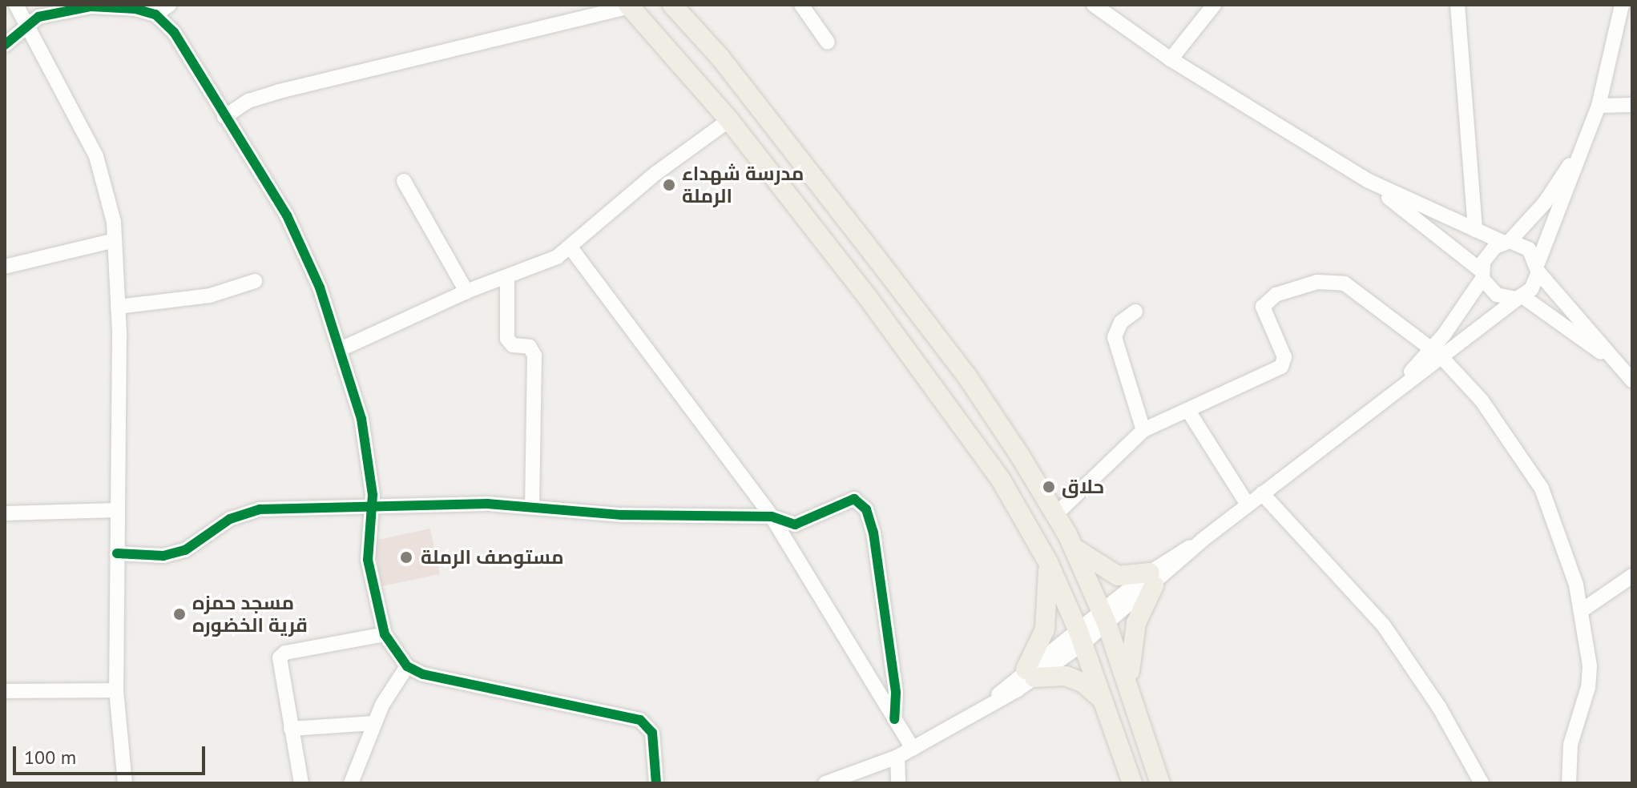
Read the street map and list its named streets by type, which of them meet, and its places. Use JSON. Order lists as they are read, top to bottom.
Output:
{
  "places": [
    "مدرسة شهداء الرملة",
    "حلاق",
    "مستوصف الرملة",
    "مسجد حمزه قرية الخضوره"
  ],
  "scale_bar": "100 m"
}
